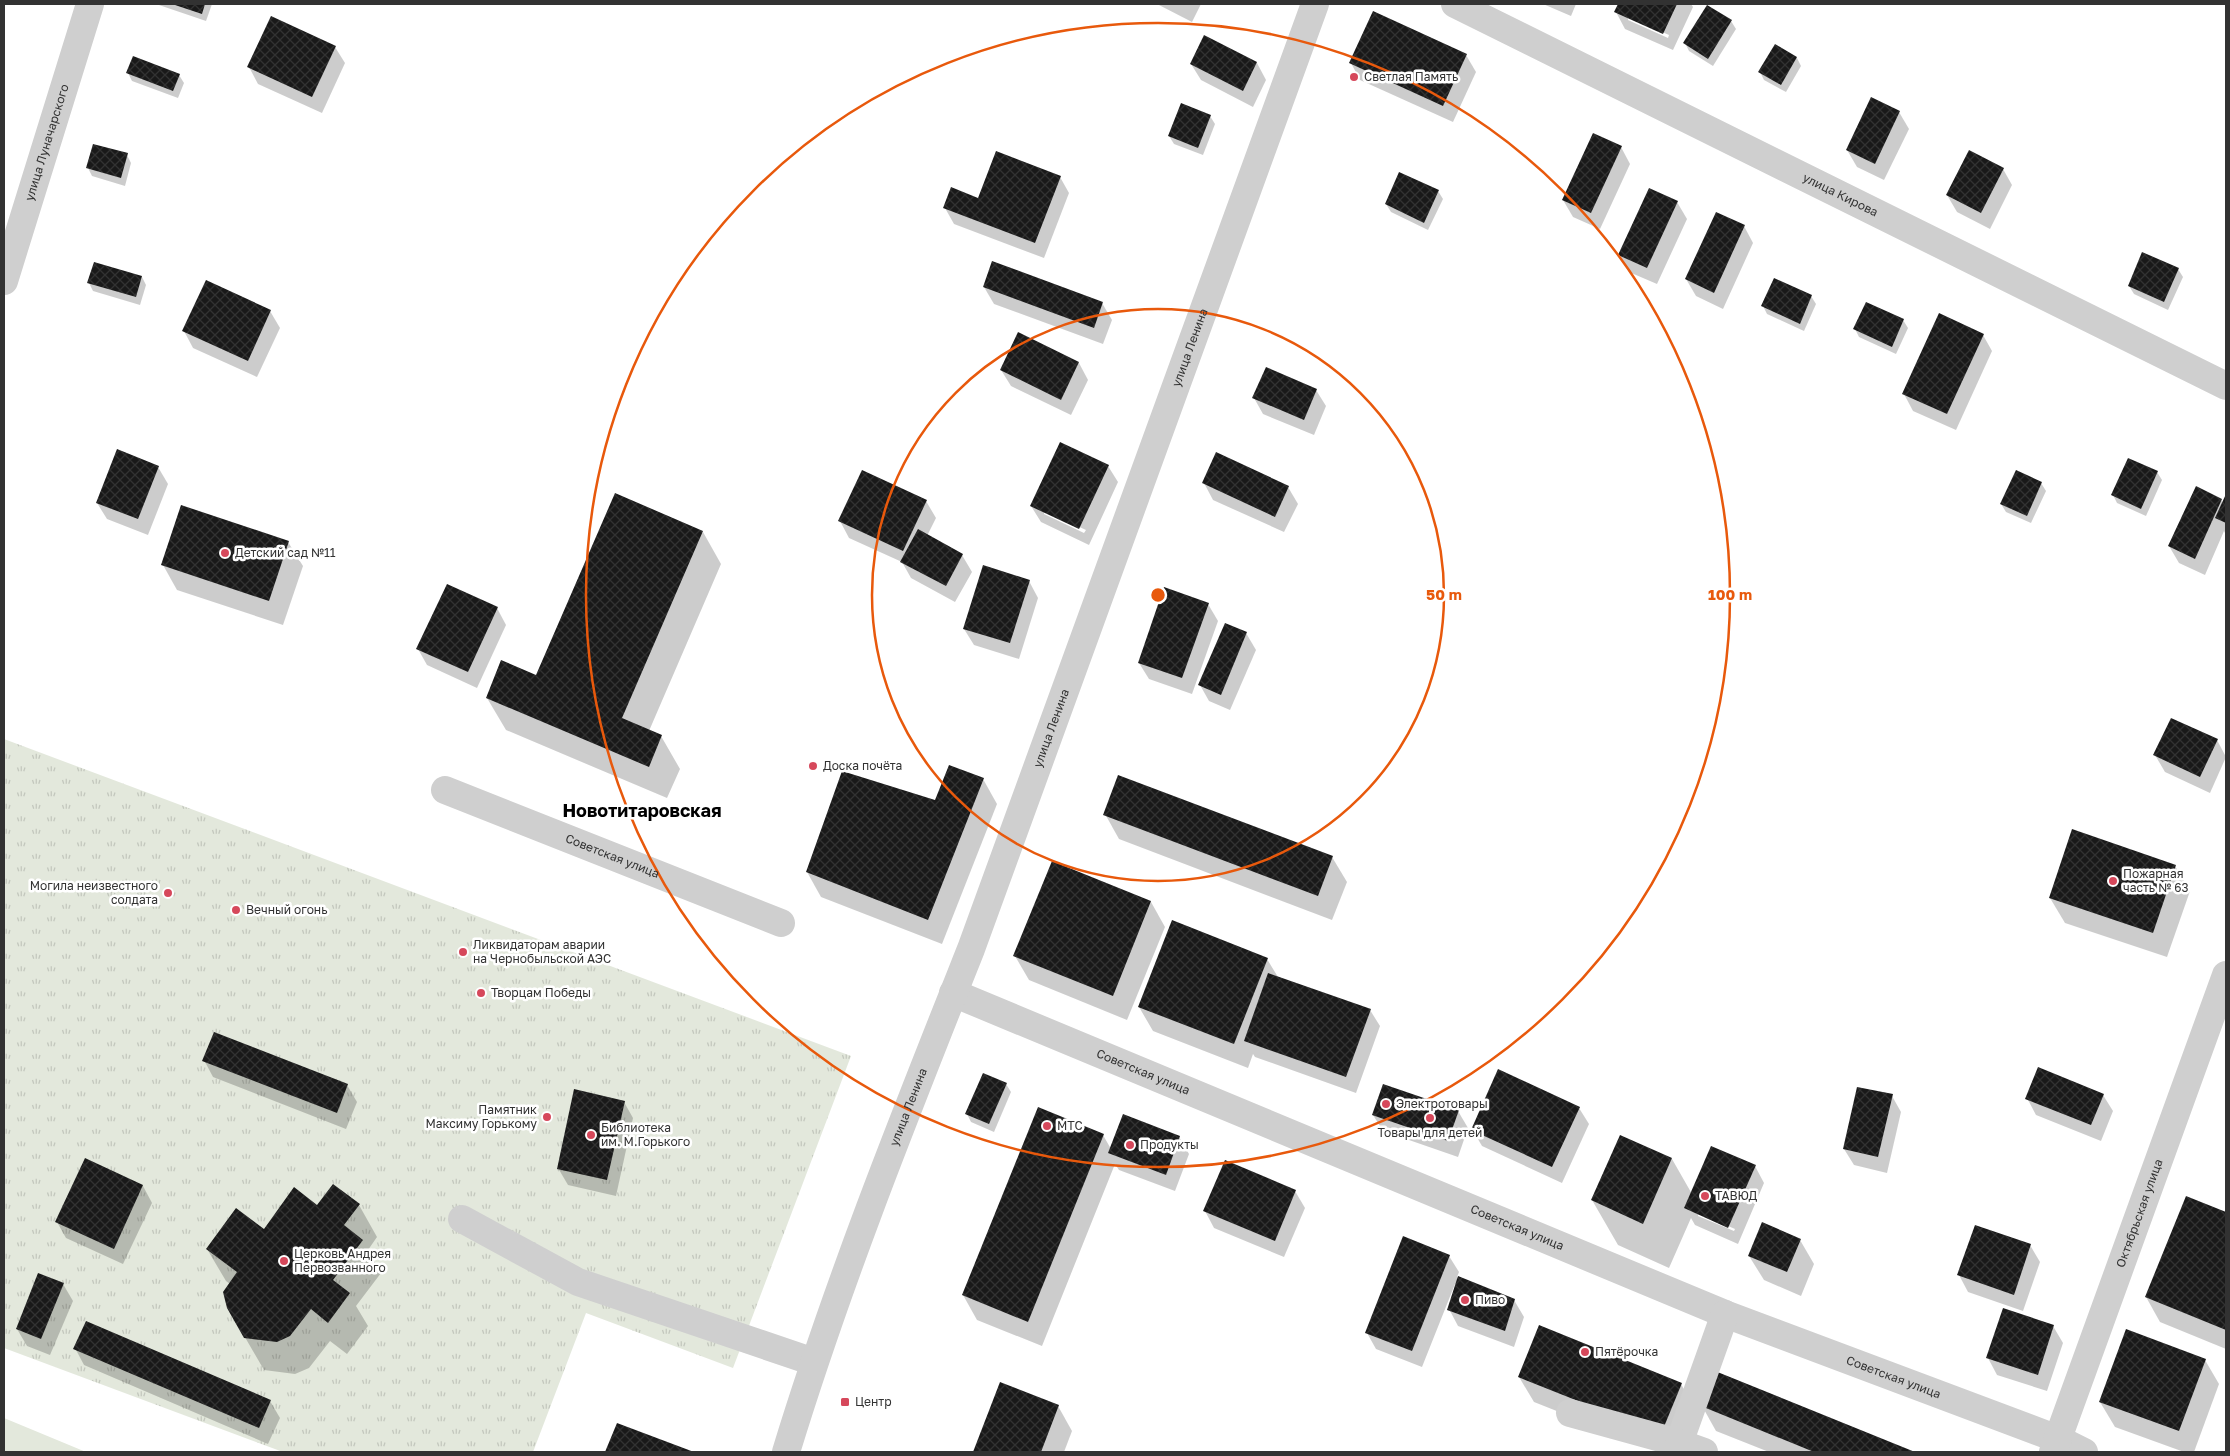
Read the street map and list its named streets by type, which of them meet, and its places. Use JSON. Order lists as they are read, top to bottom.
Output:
{
  "streets": {
    "street": [
      "улица Луначарского",
      "улица Кирова",
      "улица Ленина",
      "Советская улица",
      "Октябрьская улица"
    ]
  },
  "crossings": [
    ["улица Ленина", "Советская улица"],
    ["Советская улица", "Октябрьская улица"]
  ],
  "districts": ["Новотитаровская"],
  "places": {
    "other": [
      "Светлая Память",
      "Детский сад №11",
      "Доска почёта",
      "Пожарная часть № 63",
      "Могила неизвестного солдата",
      "Вечный огонь",
      "Ликвидаторам аварии на Чернобыльской АЭС",
      "Творцам Победы",
      "Электротовары",
      "Памятник Максиму Горькому",
      "Товары для детей",
      "МТС",
      "Библиотека им. М.Горького",
      "Продукты",
      "ТАВЮД",
      "Церковь Андрея Первозванного",
      "Пиво",
      "Пятёрочка"
    ],
    "transit": ["Центр"]
  },
  "rings": ["50 m", "100 m"]
}
